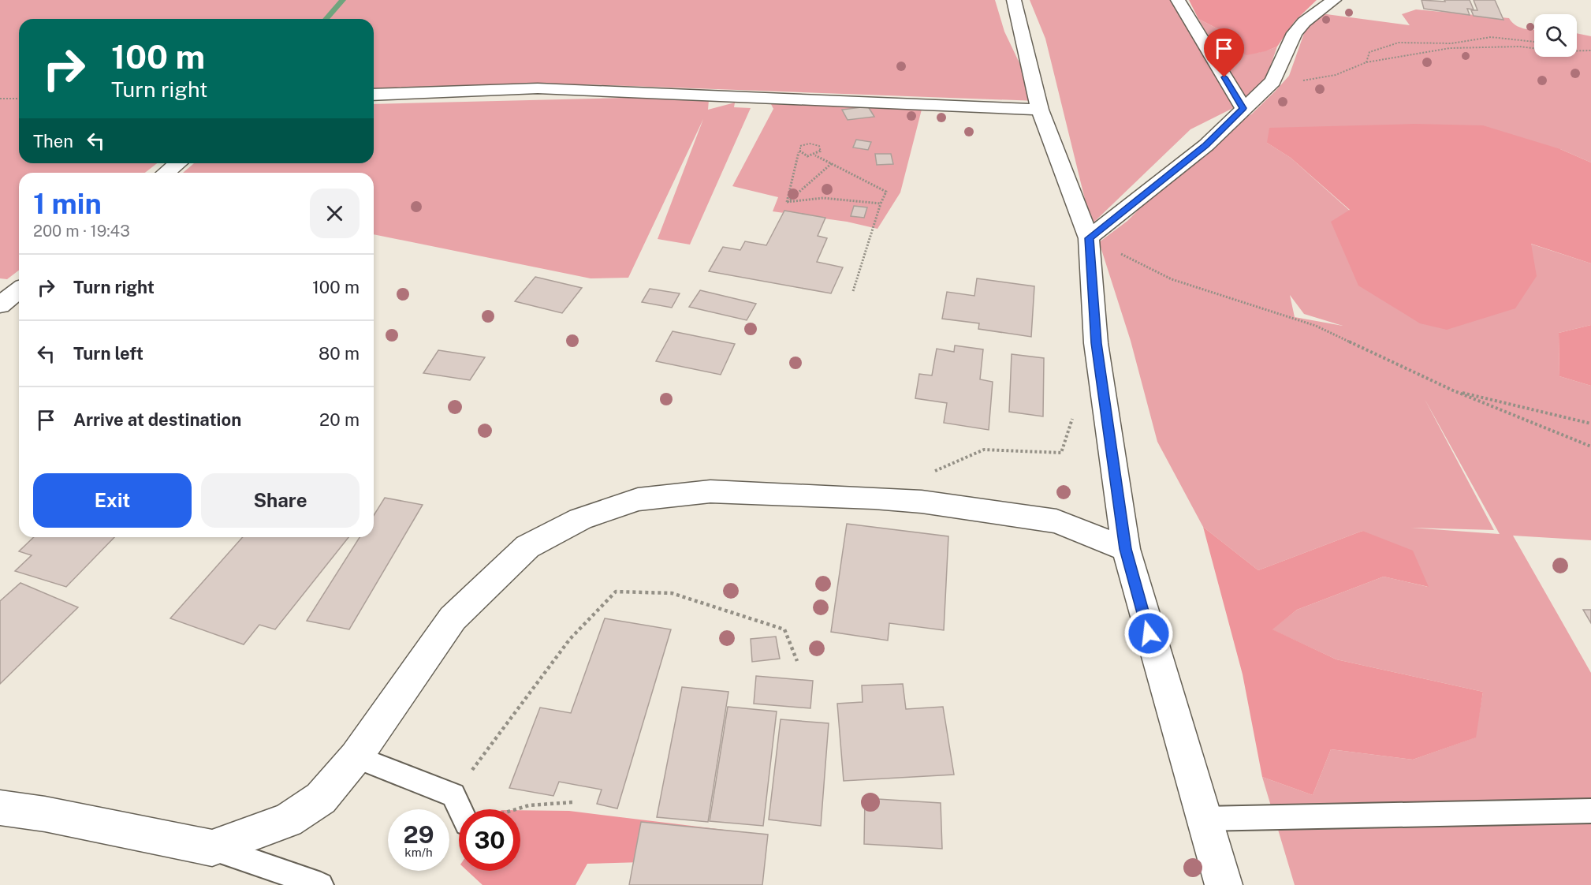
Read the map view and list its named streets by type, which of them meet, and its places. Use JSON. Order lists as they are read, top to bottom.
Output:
{
  "page": {
    "turn": ["100 m", "Turn right"],
    "then": "Then",
    "heading": ["1 min", "200 m · 19:43"],
    "list": [
      {
        "name": "Turn right",
        "value": "100 m"
      },
      {
        "name": "Turn left",
        "value": "80 m"
      },
      {
        "name": "Arrive at destination",
        "value": "20 m"
      }
    ],
    "buttons": ["Exit", "Share"],
    "speed": "29 km/h",
    "limit": "30"
  }
}
